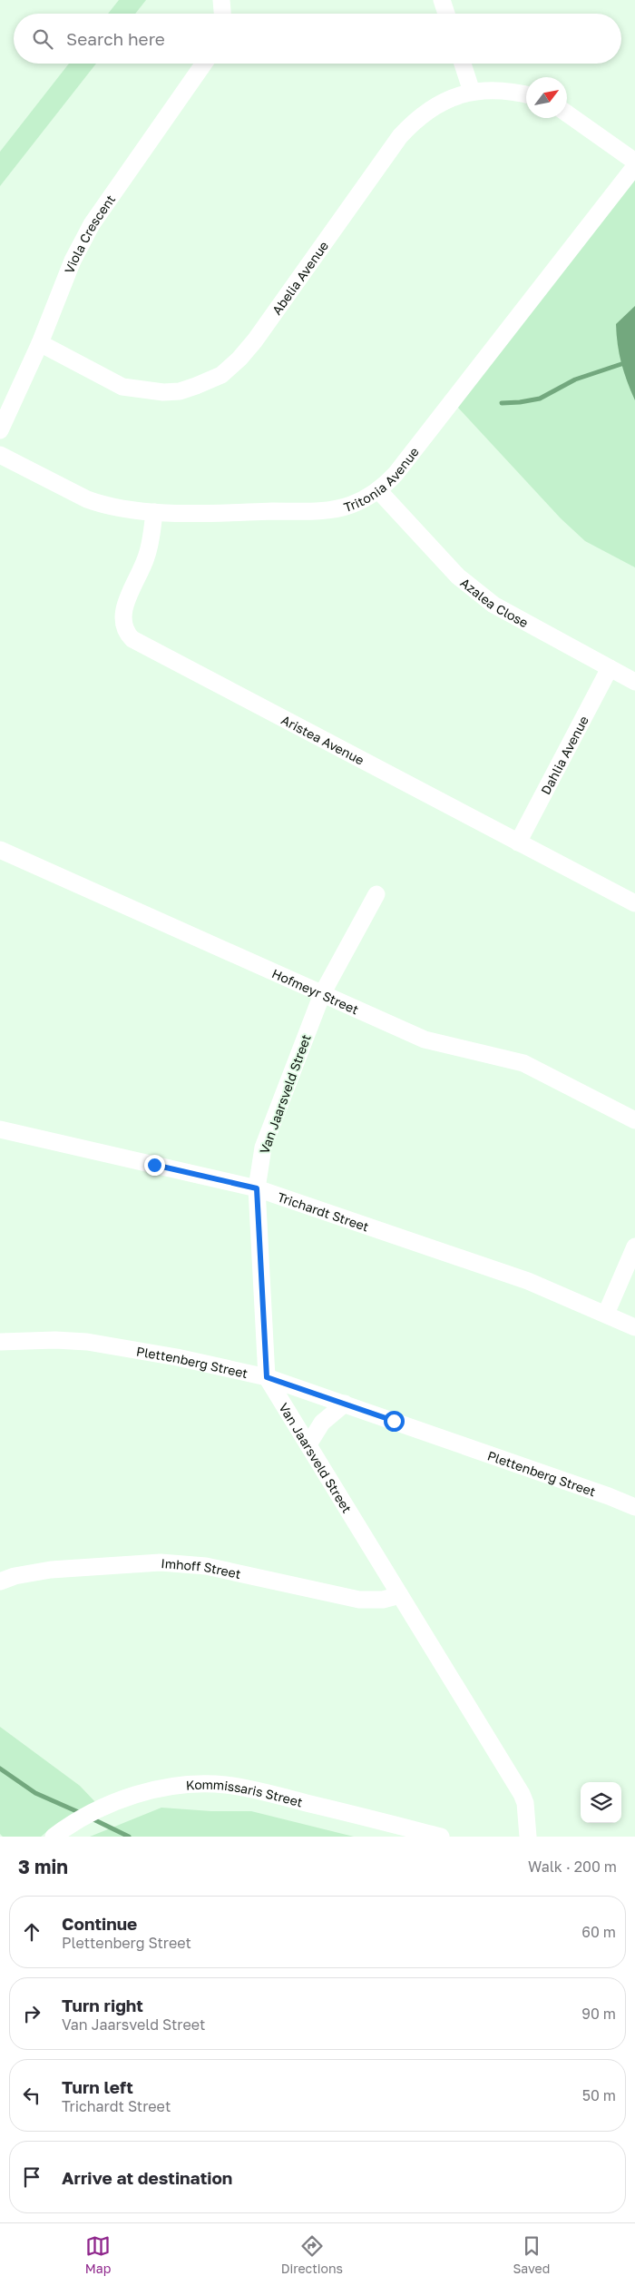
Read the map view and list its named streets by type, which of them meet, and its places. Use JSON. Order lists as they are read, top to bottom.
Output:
{
  "streets": {
    "street": [
      "Viola Crescent",
      "Abelia Avenue",
      "Tritonia Avenue",
      "Azalea Close",
      "Aristea Avenue",
      "Dahlia Avenue",
      "Hofmeyr Street",
      "Van Jaarsveld Street",
      "Trichardt Street",
      "Plettenberg Street",
      "Imhoff Street",
      "Kommissaris Street"
    ]
  },
  "crossings": [
    ["Viola Crescent", "Abelia Avenue"],
    ["Tritonia Avenue", "Azalea Close"],
    ["Tritonia Avenue", "Aristea Avenue"],
    ["Azalea Close", "Dahlia Avenue"],
    ["Aristea Avenue", "Dahlia Avenue"],
    ["Hofmeyr Street", "Van Jaarsveld Street"],
    ["Van Jaarsveld Street", "Trichardt Street"],
    ["Van Jaarsveld Street", "Plettenberg Street"],
    ["Van Jaarsveld Street", "Imhoff Street"]
  ],
  "north": "top right",
  "page": {
    "search": "Search here",
    "heading": ["3 min", "Walk · 200 m"],
    "list": [
      ["Continue", "Plettenberg Street", "60 m"],
      ["Turn right", "Van Jaarsveld Street", "90 m"],
      ["Turn left", "Trichardt Street", "50 m"],
      "Arrive at destination"
    ],
    "nav": ["Map", "Directions", "Saved"]
  }
}
